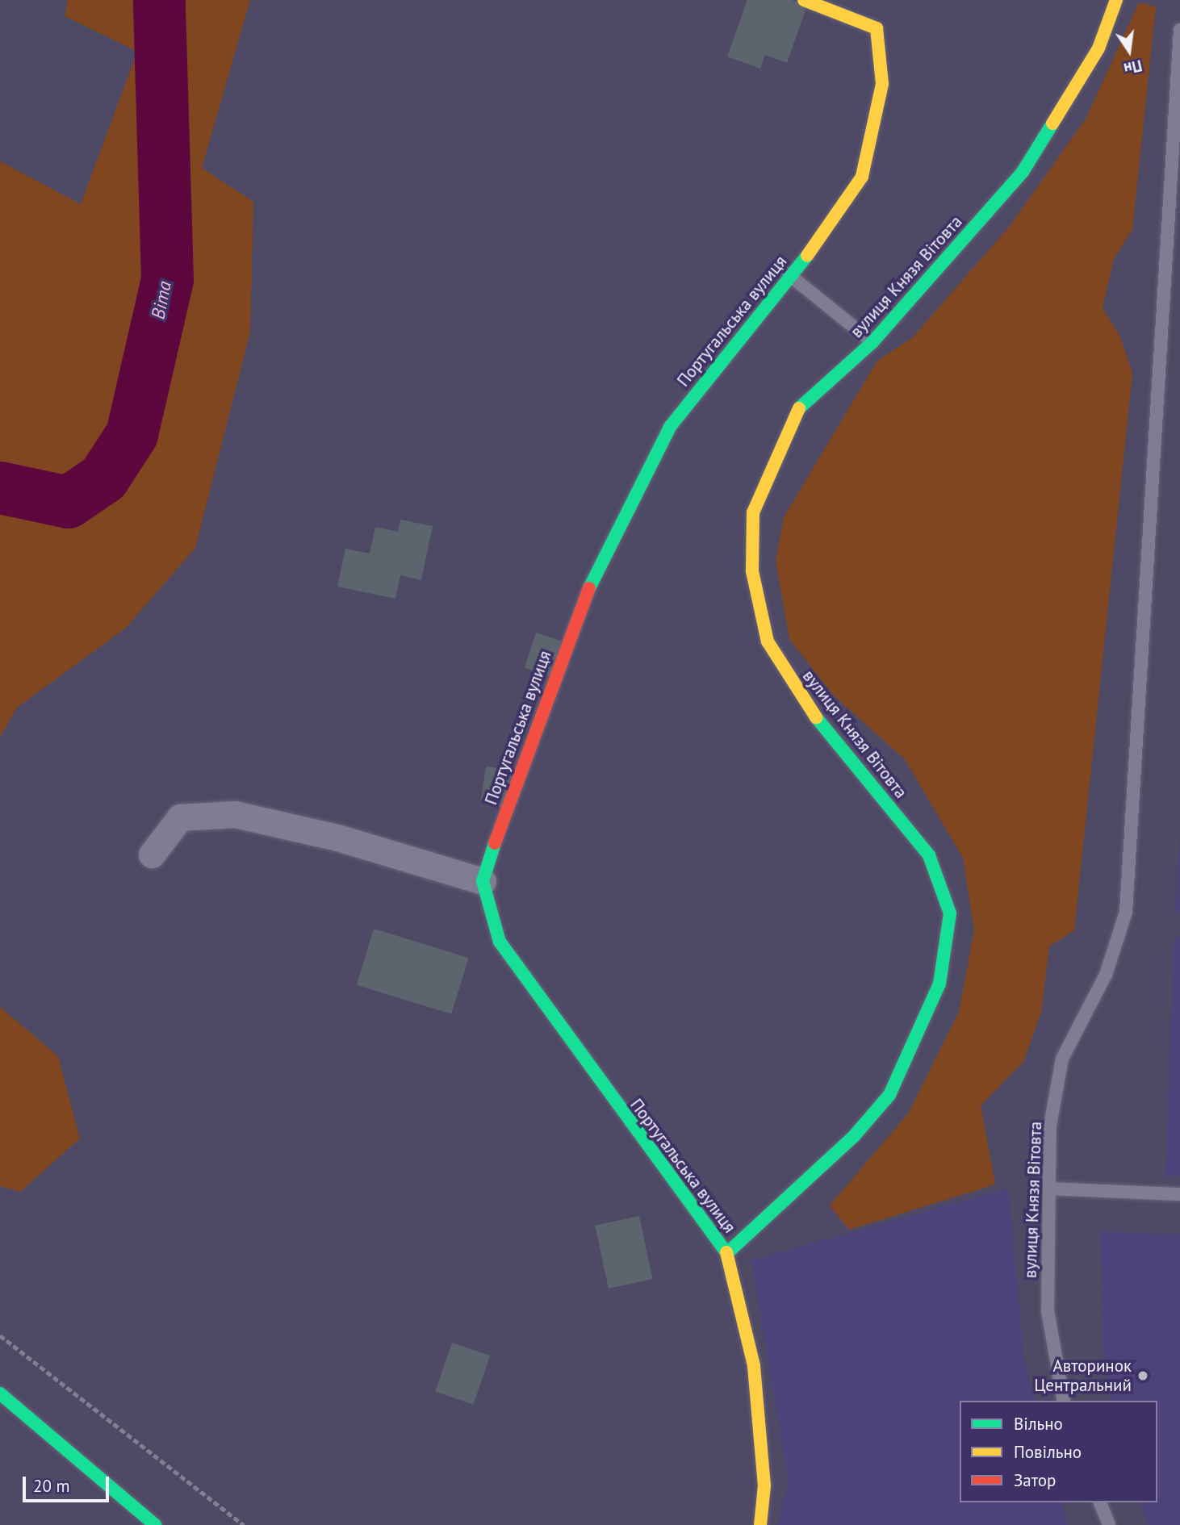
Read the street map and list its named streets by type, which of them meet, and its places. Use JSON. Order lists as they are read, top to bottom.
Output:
{
  "streets": {
    "street": ["вулиця Князя Вітовта", "Португальська вулиця"]
  },
  "crossings": [
    ["вулиця Князя Вітовта", "Португальська вулиця"]
  ],
  "water": ["Віта"],
  "places": ["Авторинок Центральний"],
  "legend": ["Вільно", "Повільно", "Затор"],
  "scale_bar": "20 m",
  "north": "bottom"
}
